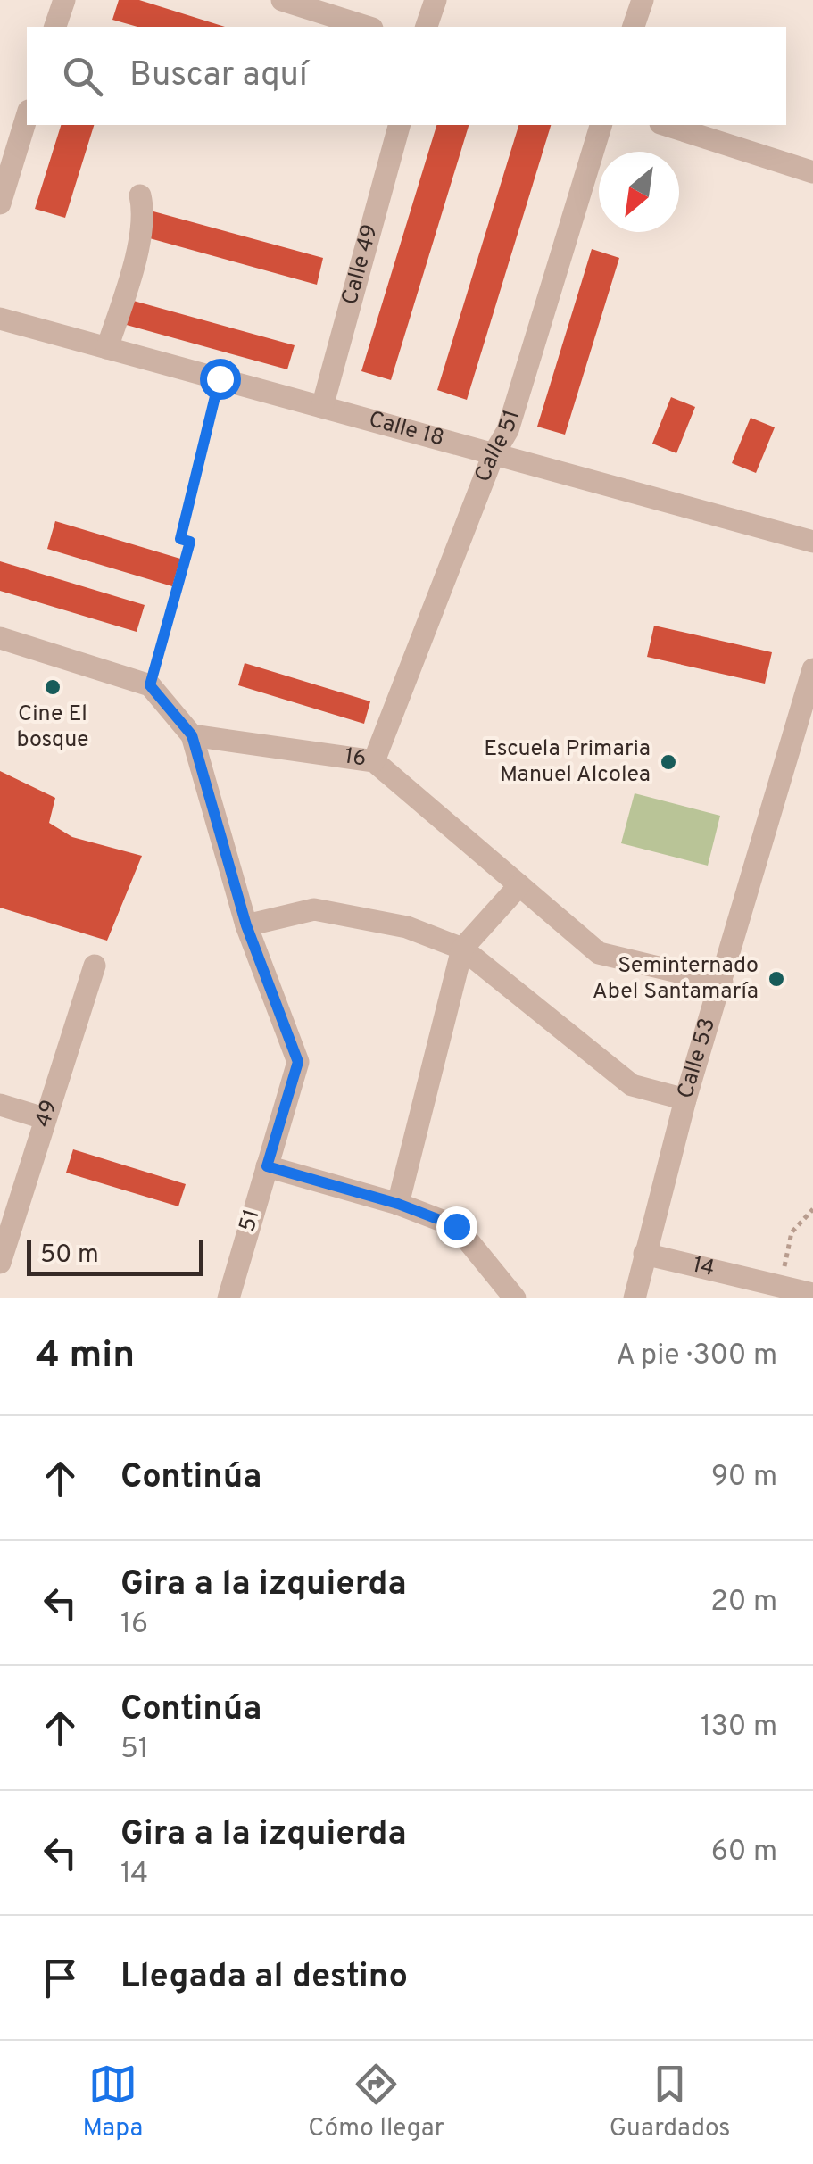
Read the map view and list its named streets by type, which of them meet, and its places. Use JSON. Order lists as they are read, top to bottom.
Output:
{
  "streets": {
    "street": [
      "Calle 49",
      "Calle 18",
      "Calle 51",
      "16",
      "Calle 53",
      "49",
      "51",
      "14"
    ]
  },
  "crossings": [
    ["Calle 49", "Calle 18"],
    ["Calle 18", "Calle 51"],
    ["Calle 51", "16"],
    ["16", "Calle 53"],
    ["16", "51"],
    ["Calle 53", "14"]
  ],
  "places": ["Cine El bosque", "Escuela Primaria Manuel Alcolea", "Seminternado Abel Santamaría"],
  "scale_bar": "50 m",
  "north": "bottom left",
  "page": {
    "search": "Buscar aquí",
    "scale": "50 m",
    "heading": ["4 min", "A pie · 300 m"],
    "list": [
      ["Continúa", "90 m"],
      ["Gira a la izquierda", "16", "20 m"],
      ["Continúa", "51", "130 m"],
      ["Gira a la izquierda", "14", "60 m"],
      "Llegada al destino"
    ],
    "nav": ["Mapa", "Cómo llegar", "Guardados"]
  }
}
